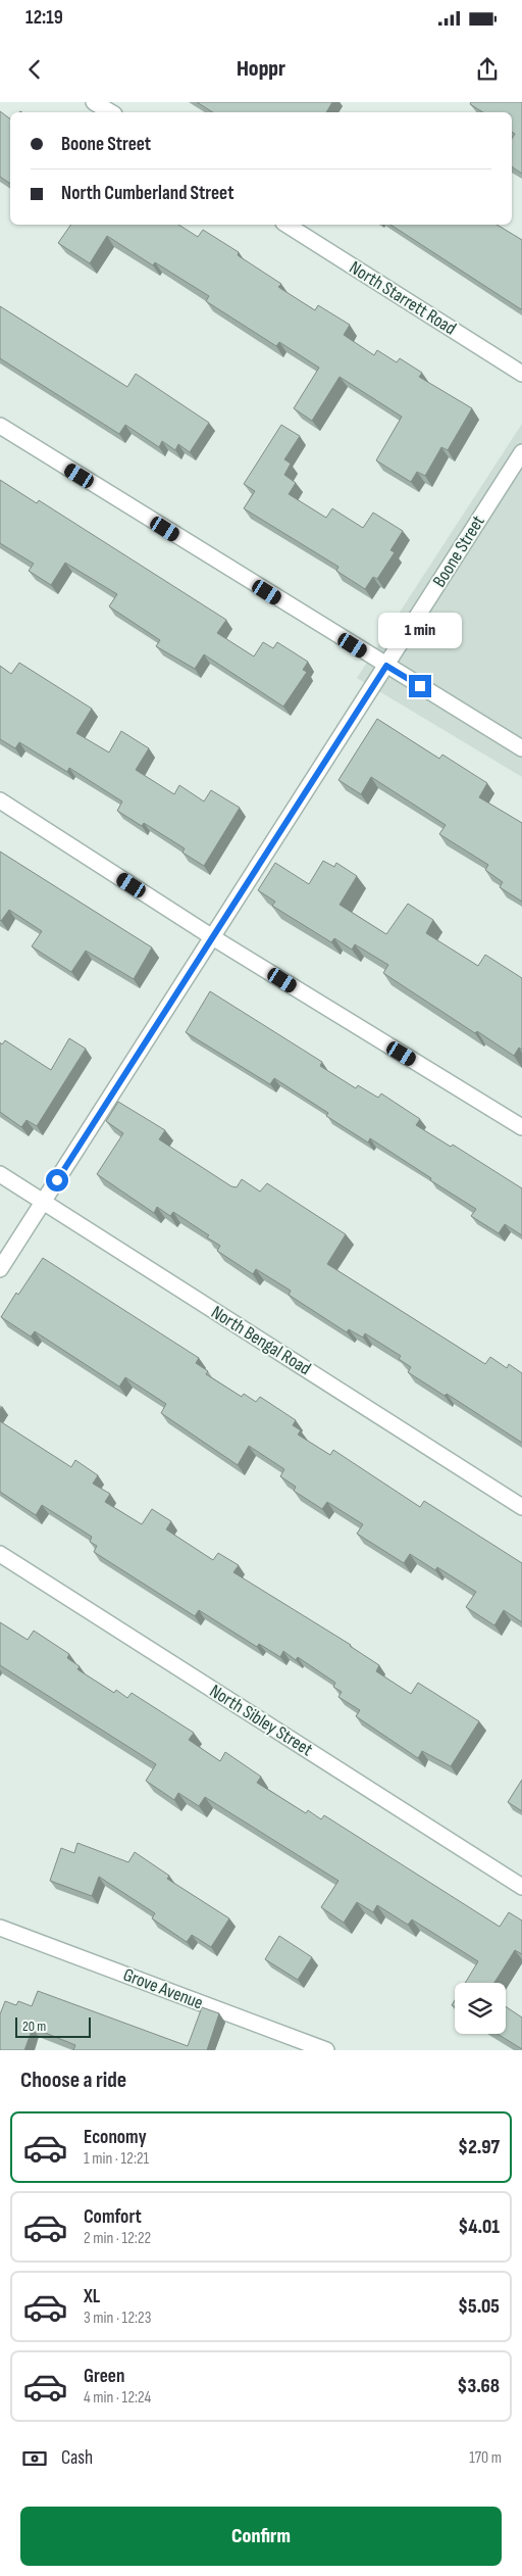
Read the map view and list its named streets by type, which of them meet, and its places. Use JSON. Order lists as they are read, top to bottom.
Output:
{
  "streets": {
    "street": [
      "North Starrett Road",
      "Boone Street",
      "North Bengal Road",
      "North Sibley Street",
      "Grove Avenue"
    ]
  },
  "crossings": [
    ["Boone Street", "North Bengal Road"]
  ],
  "scale_bar": "20 m",
  "page": {
    "status": "12:19",
    "header": "Hoppr",
    "banner": ["Boone Street", "North Cumberland Street"],
    "bubble": "1 min",
    "scale": "20 m",
    "heading": "Choose a ride",
    "list": [
      {
        "name": "Economy",
        "note": "1 min · 12:21",
        "value": "$2.97"
      },
      {
        "name": "Comfort",
        "note": "2 min · 12:22",
        "value": "$4.01"
      },
      {
        "name": "XL",
        "note": "3 min · 12:23",
        "value": "$5.05"
      },
      {
        "name": "Green",
        "note": "4 min · 12:24",
        "value": "$3.68"
      }
    ],
    "pay": ["Cash", "170 m"],
    "buttons": "Confirm"
  }
}
